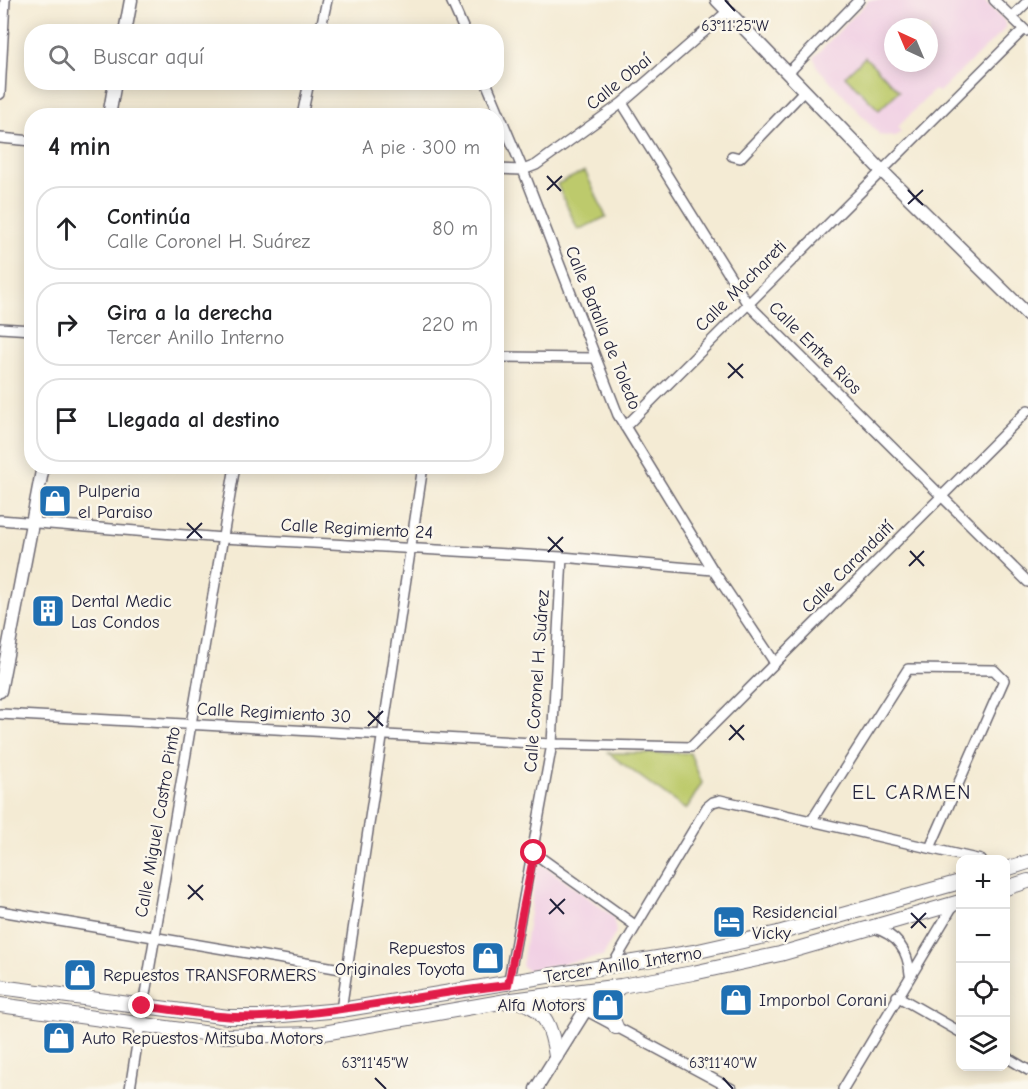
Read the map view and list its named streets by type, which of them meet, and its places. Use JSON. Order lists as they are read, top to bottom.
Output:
{
  "streets": {
    "main road": ["Tercer Anillo Interno"],
    "street": [
      "Calle Obaí",
      "Calle Machareti",
      "Calle Batalla de Toledo",
      "Calle Entre Rios",
      "Calle Regimiento 24",
      "Calle Carandaití",
      "Calle Coronel H. Suárez",
      "Calle Regimiento 30",
      "Calle Miguel Castro Pinto"
    ]
  },
  "crossings": [
    ["Calle Obaí", "Calle Batalla de Toledo"],
    ["Calle Obaí", "Calle Entre Rios"],
    ["Calle Machareti", "Calle Batalla de Toledo"],
    ["Calle Machareti", "Calle Entre Rios"],
    ["Calle Batalla de Toledo", "Calle Regimiento 24"],
    ["Calle Batalla de Toledo", "Calle Carandaití"],
    ["Calle Entre Rios", "Calle Carandaití"],
    ["Calle Regimiento 24", "Calle Coronel H. Suárez"],
    ["Calle Regimiento 24", "Calle Miguel Castro Pinto"],
    ["Calle Carandaití", "Calle Regimiento 30"],
    ["Calle Coronel H. Suárez", "Calle Regimiento 30"],
    ["Calle Coronel H. Suárez", "Tercer Anillo Interno"],
    ["Calle Regimiento 30", "Calle Miguel Castro Pinto"],
    ["Calle Miguel Castro Pinto", "Tercer Anillo Interno"]
  ],
  "districts": ["EL CARMEN"],
  "places": {
    "shop": [
      "Pulperia el Paraiso",
      "Repuestos Originales Toyota",
      "Repuestos TRANSFORMERS",
      "Imporbol Corani",
      "Alfa Motors",
      "Auto Repuestos Mitsuba Motors"
    ],
    "building": ["Dental Medic Las Condos"],
    "hotel": ["Residencial Vicky"]
  },
  "north": "top left",
  "page": {
    "search": "Buscar aquí",
    "heading": ["4 min", "A pie · 300 m"],
    "list": [
      ["Continúa", "Calle Coronel H. Suárez", "80 m"],
      ["Gira a la derecha", "Tercer Anillo Interno", "220 m"],
      "Llegada al destino"
    ],
    "map_buttons": ["+", "−"]
  },
  "coordinates": ["63°11'25\"W", "63°11'45\"W", "63°11'40\"W"]
}
